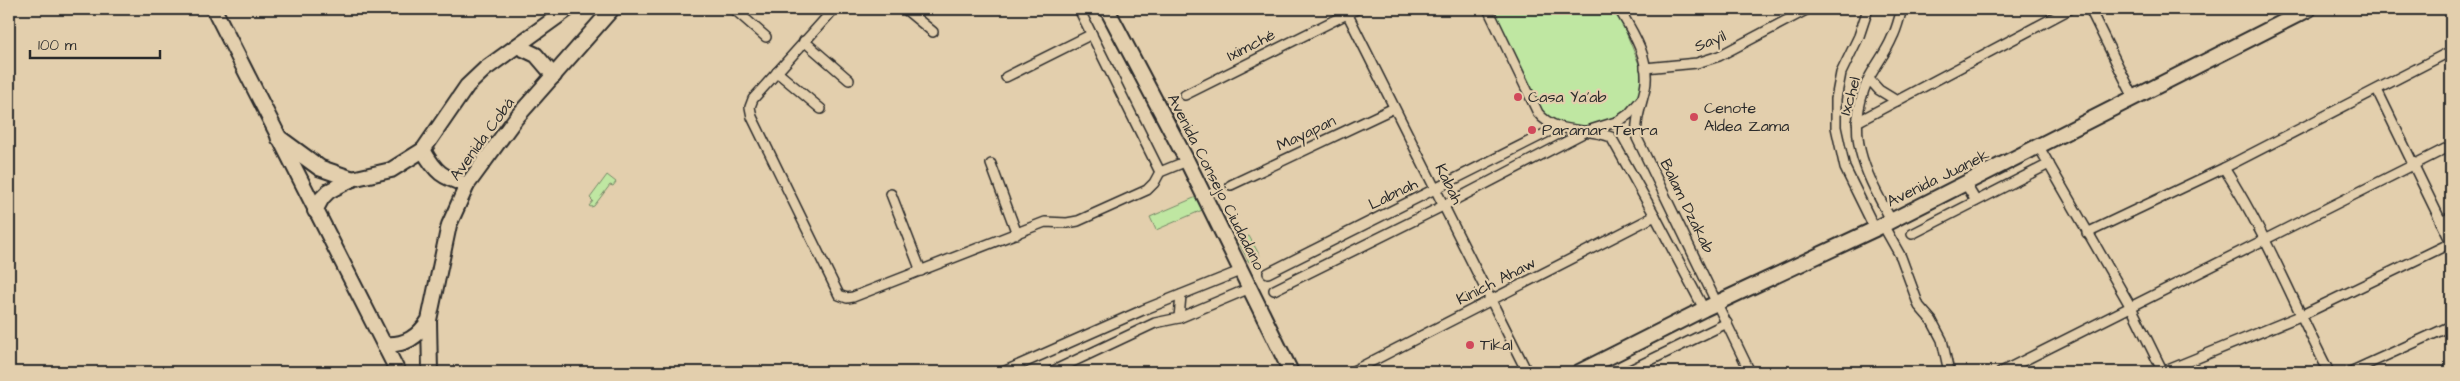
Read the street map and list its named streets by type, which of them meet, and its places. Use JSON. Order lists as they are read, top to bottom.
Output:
{
  "streets": {
    "street": [
      "Sayil",
      "Iximché",
      "Ixchel",
      "Mayapan",
      "Avenida Cobá",
      "Avenida Juanek",
      "Avenida Consejo Ciudadano",
      "Kabah",
      "Labnah",
      "Balam Dzakab",
      "Kinich Ahaw"
    ]
  },
  "crossings": [
    ["Sayil", "Balam Dzakab"],
    ["Iximché", "Kabah"],
    ["Ixchel", "Avenida Juanek"],
    ["Mayapan", "Kabah"],
    ["Avenida Juanek", "Balam Dzakab"],
    ["Kabah", "Labnah"],
    ["Kabah", "Kinich Ahaw"]
  ],
  "places": [
    "Casa Ya'ab",
    "Cenote Aldea Zama",
    "Paramar Terra",
    "Tikal"
  ],
  "scale_bar": "100 m"
}
